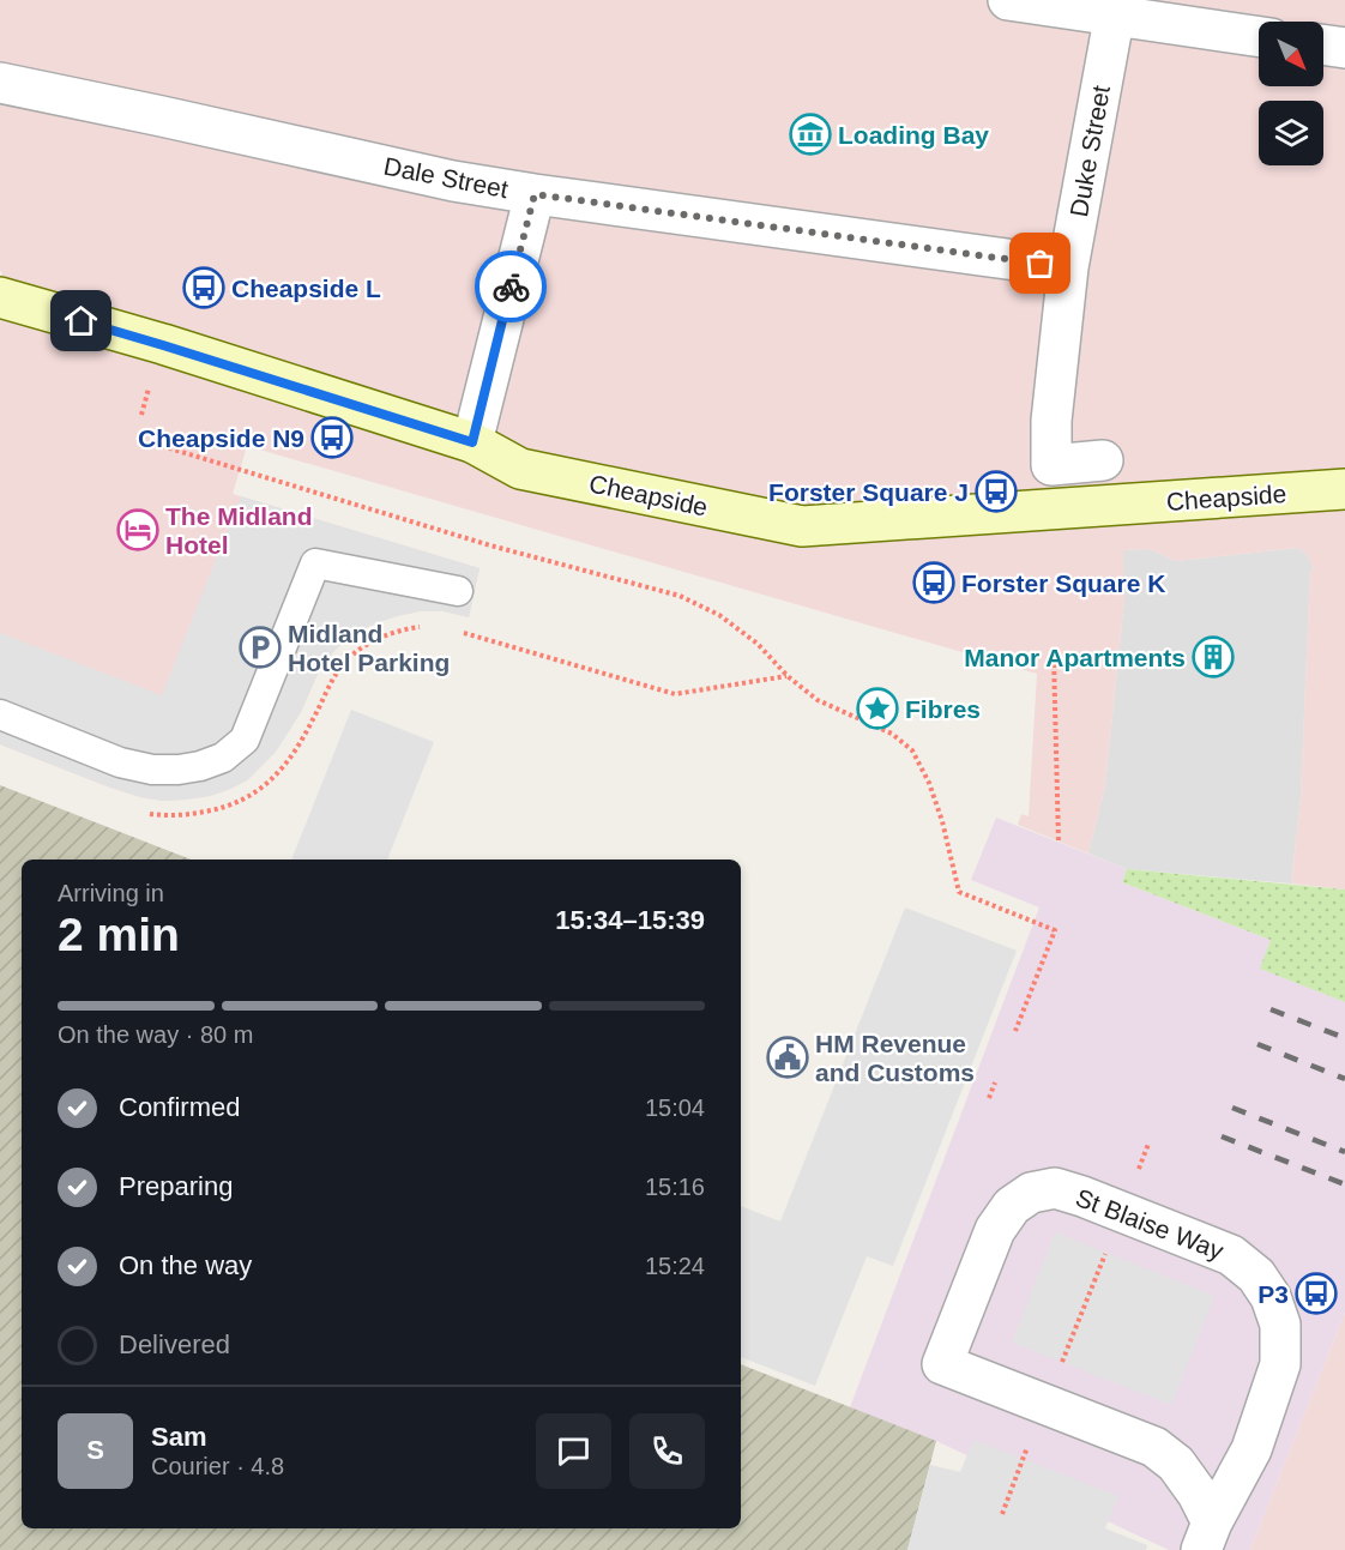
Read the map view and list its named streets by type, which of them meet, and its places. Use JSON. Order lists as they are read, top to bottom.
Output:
{
  "streets": {
    "street": [
      "Duke Street",
      "Dale Street",
      "Cheapside",
      "St Blaise Way"
    ]
  },
  "crossings": [
    ["Duke Street", "Dale Street"]
  ],
  "places": {
    "museum": ["Loading Bay"],
    "bus stop": [
      "Cheapside L",
      "Cheapside N9",
      "Forster Square J",
      "Forster Square K",
      "P3"
    ],
    "hotel": ["The Midland Hotel"],
    "parking": ["Midland Hotel Parking"],
    "building": ["Manor Apartments"],
    "place": ["Fibres"],
    "public building": ["HM Revenue and Customs"]
  },
  "north": "bottom right",
  "page": {
    "heading": ["2 min", "Arriving in", "15:34–15:39"],
    "panel": ["Sam", "Courier · 4.8"],
    "bar": "On the way · 80 m",
    "list": [
      ["Confirmed", "15:04"],
      ["Preparing", "15:16"],
      ["On the way", "15:24"],
      "Delivered"
    ],
    "round": "S"
  }
}
